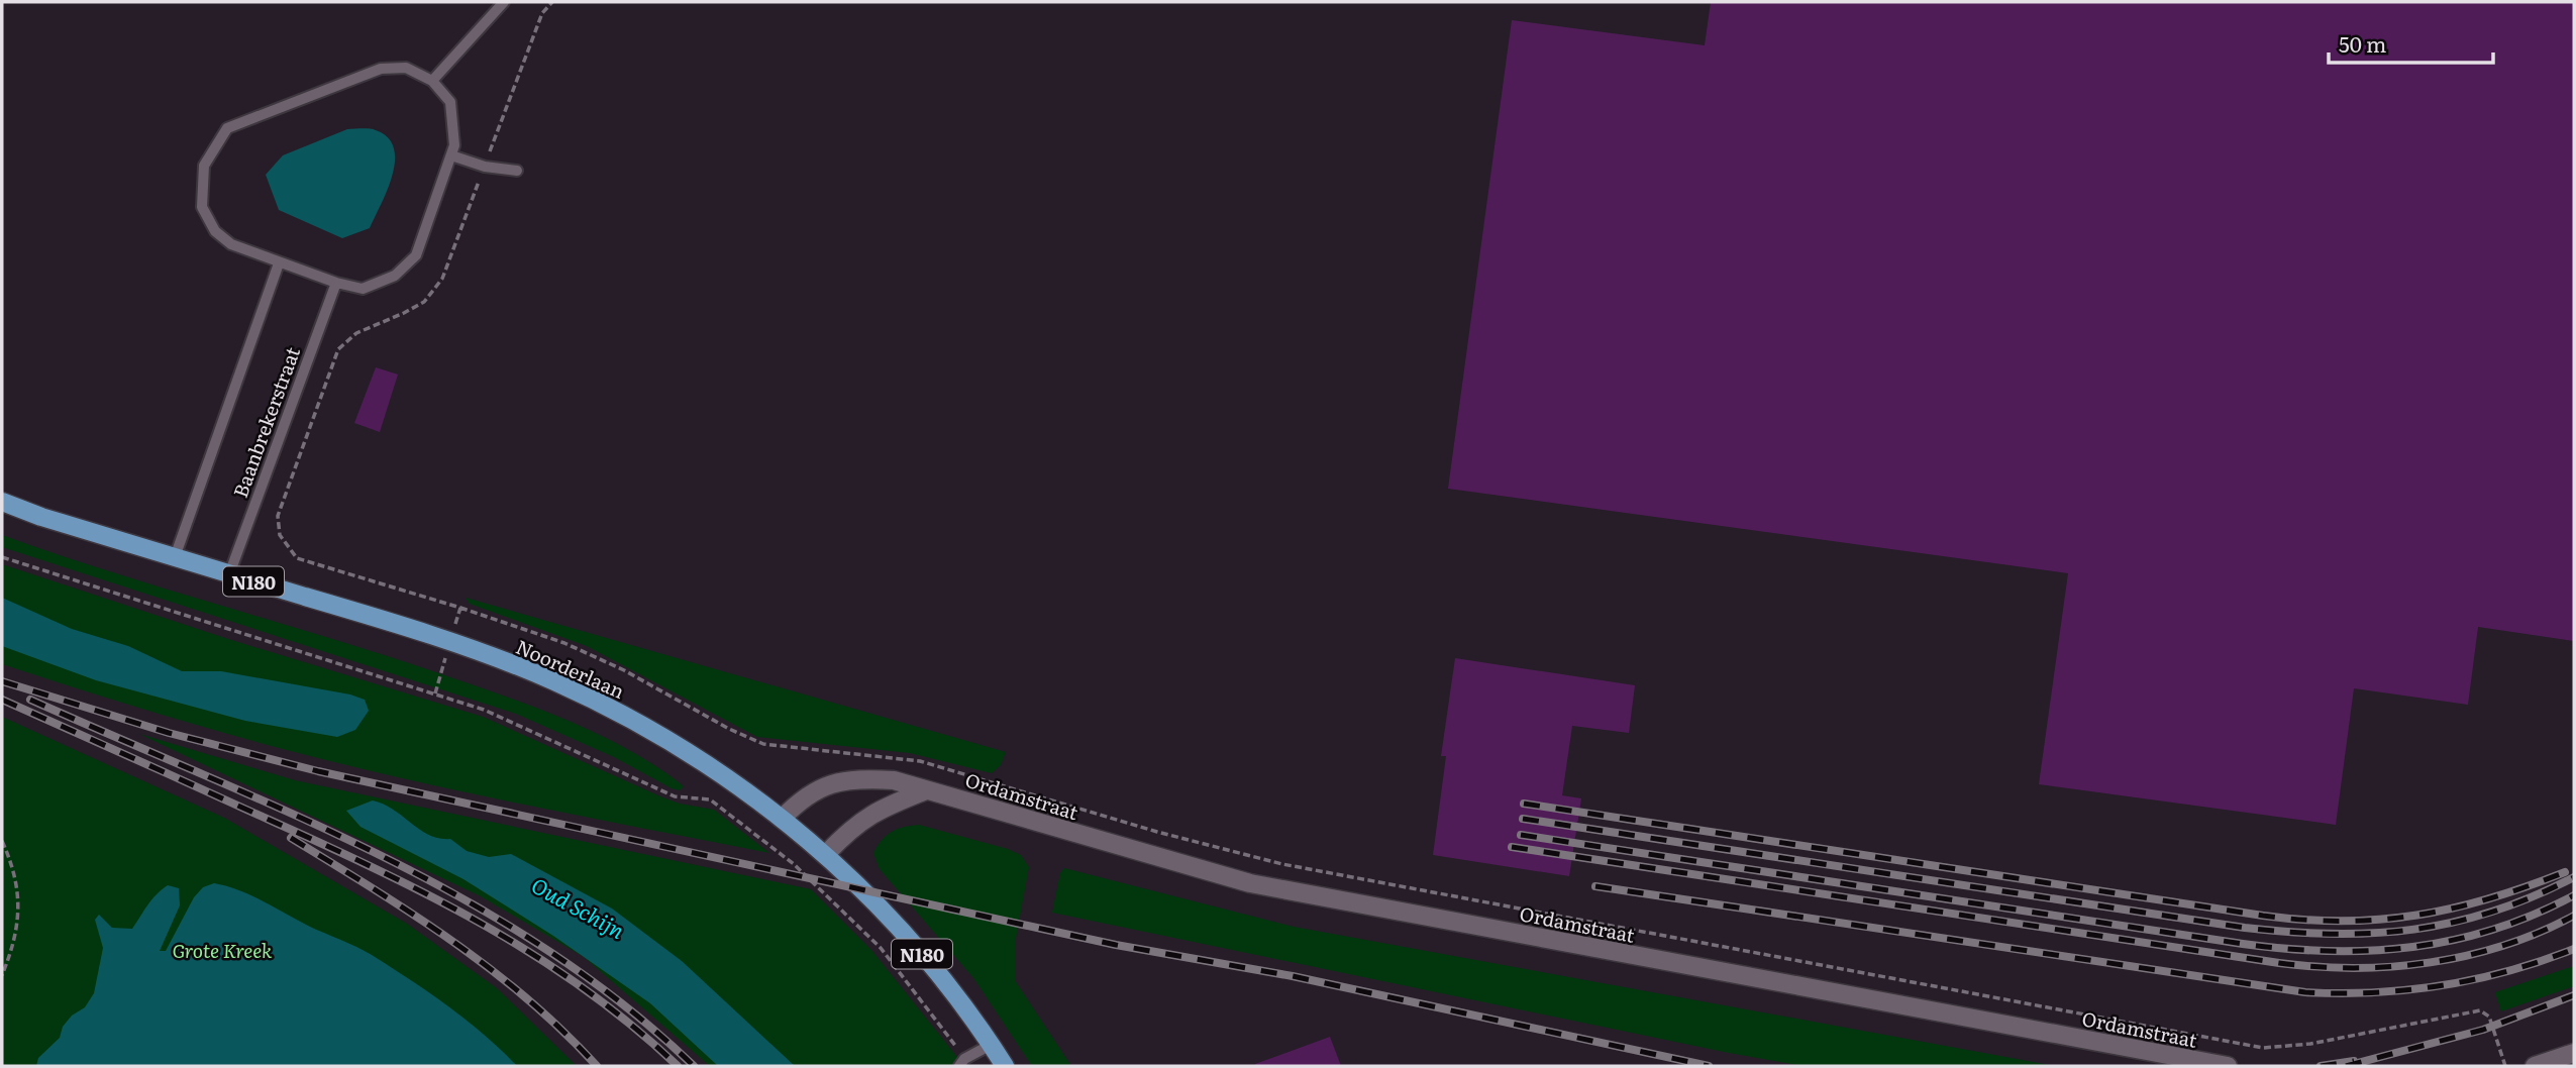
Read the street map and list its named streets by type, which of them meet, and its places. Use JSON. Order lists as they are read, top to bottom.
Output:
{
  "streets": {
    "main road": ["N180", "Noorderlaan"],
    "street": ["Ordamstraat"],
    "lane": ["Baanbrekerstraat"]
  },
  "crossings": [
    ["Baanbrekerstraat", "Noorderlaan"],
    ["Noorderlaan", "Ordamstraat"]
  ],
  "water": ["Oud Schijn"],
  "parks": ["Grote Kreek"],
  "scale_bar": "50 m"
}
